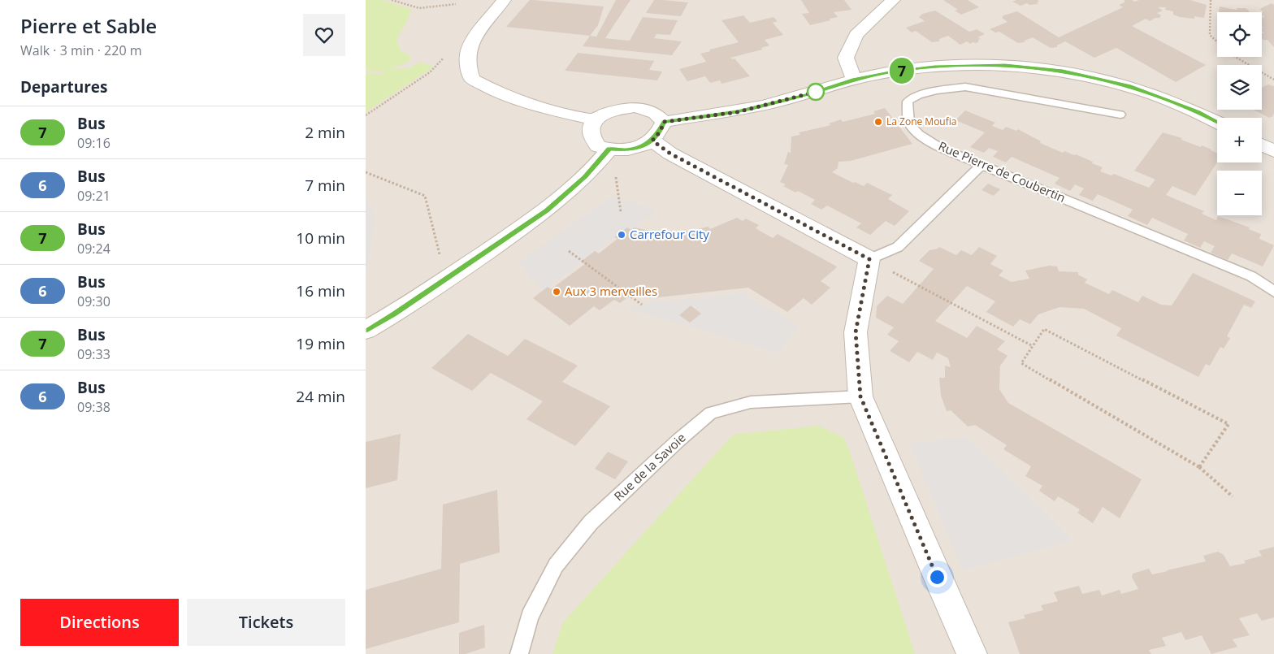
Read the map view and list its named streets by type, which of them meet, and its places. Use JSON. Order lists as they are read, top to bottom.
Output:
{
  "streets": {
    "lane": ["Rue Pierre de Coubertin", "Rue de la Savoie"]
  },
  "places": ["La Zone Moufia", "Carrefour City", "Aux 3 merveilles"],
  "lines": ["bus line 7"],
  "page": {
    "heading": [
      ["Pierre et Sable", "Walk · 3 min · 220 m"],
      "Departures"
    ],
    "on_map": "7",
    "map_buttons": ["+", "−"],
    "list": [
      {
        "mark": "7",
        "name": "Bus",
        "note": "09:16",
        "value": "2 min"
      },
      {
        "mark": "6",
        "name": "Bus",
        "note": "09:21",
        "value": "7 min"
      },
      {
        "mark": "7",
        "name": "Bus",
        "note": "09:24",
        "value": "10 min"
      },
      {
        "mark": "6",
        "name": "Bus",
        "note": "09:30",
        "value": "16 min"
      },
      {
        "mark": "7",
        "name": "Bus",
        "note": "09:33",
        "value": "19 min"
      },
      {
        "mark": "6",
        "name": "Bus",
        "note": "09:38",
        "value": "24 min"
      }
    ],
    "buttons": ["Directions", "Tickets"]
  }
}
